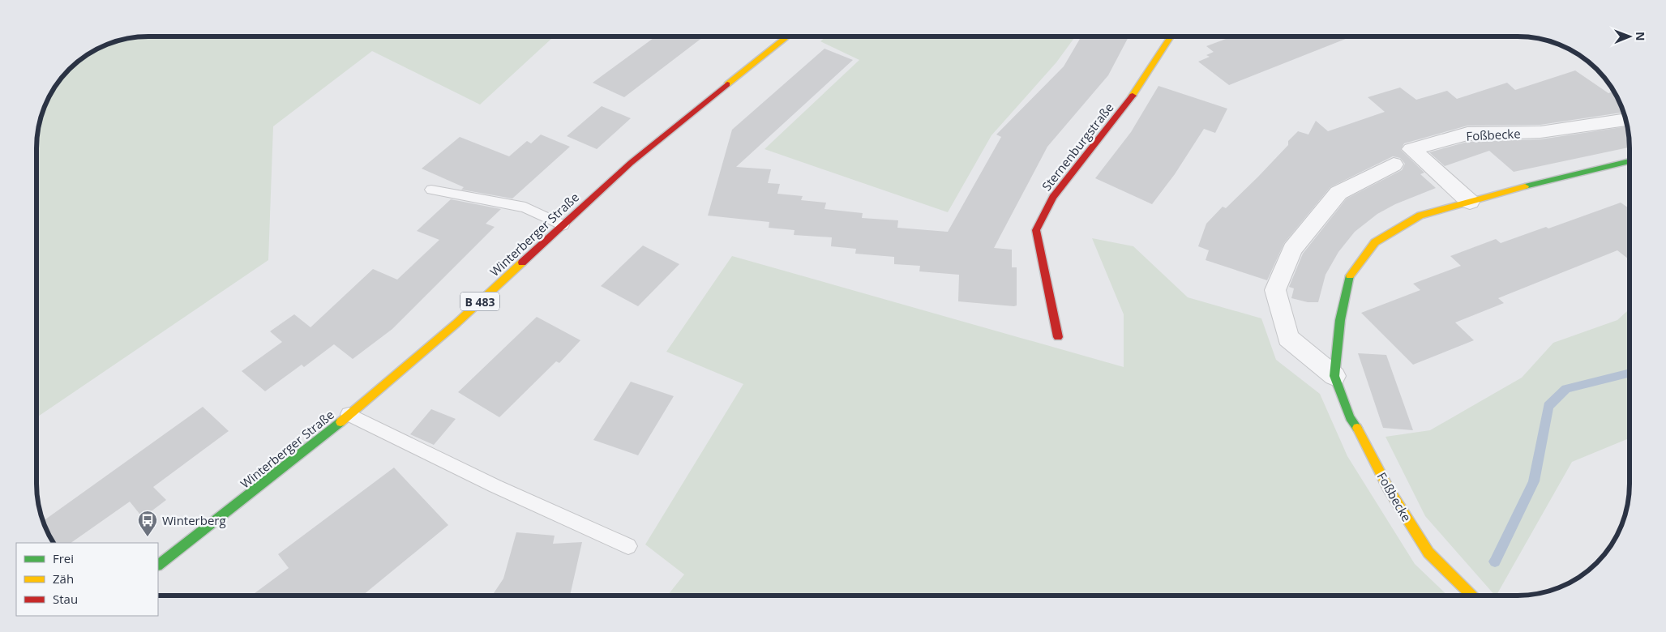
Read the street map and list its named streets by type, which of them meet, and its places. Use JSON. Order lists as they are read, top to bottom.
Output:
{
  "streets": {
    "street": [
      "Foßbecke",
      "Sternenburgstraße",
      "Winterberger Straße",
      "B 483"
    ]
  },
  "places": {
    "bus stop": ["Winterberg"]
  },
  "legend": ["Frei", "Zäh", "Stau"],
  "north": "right"
}
